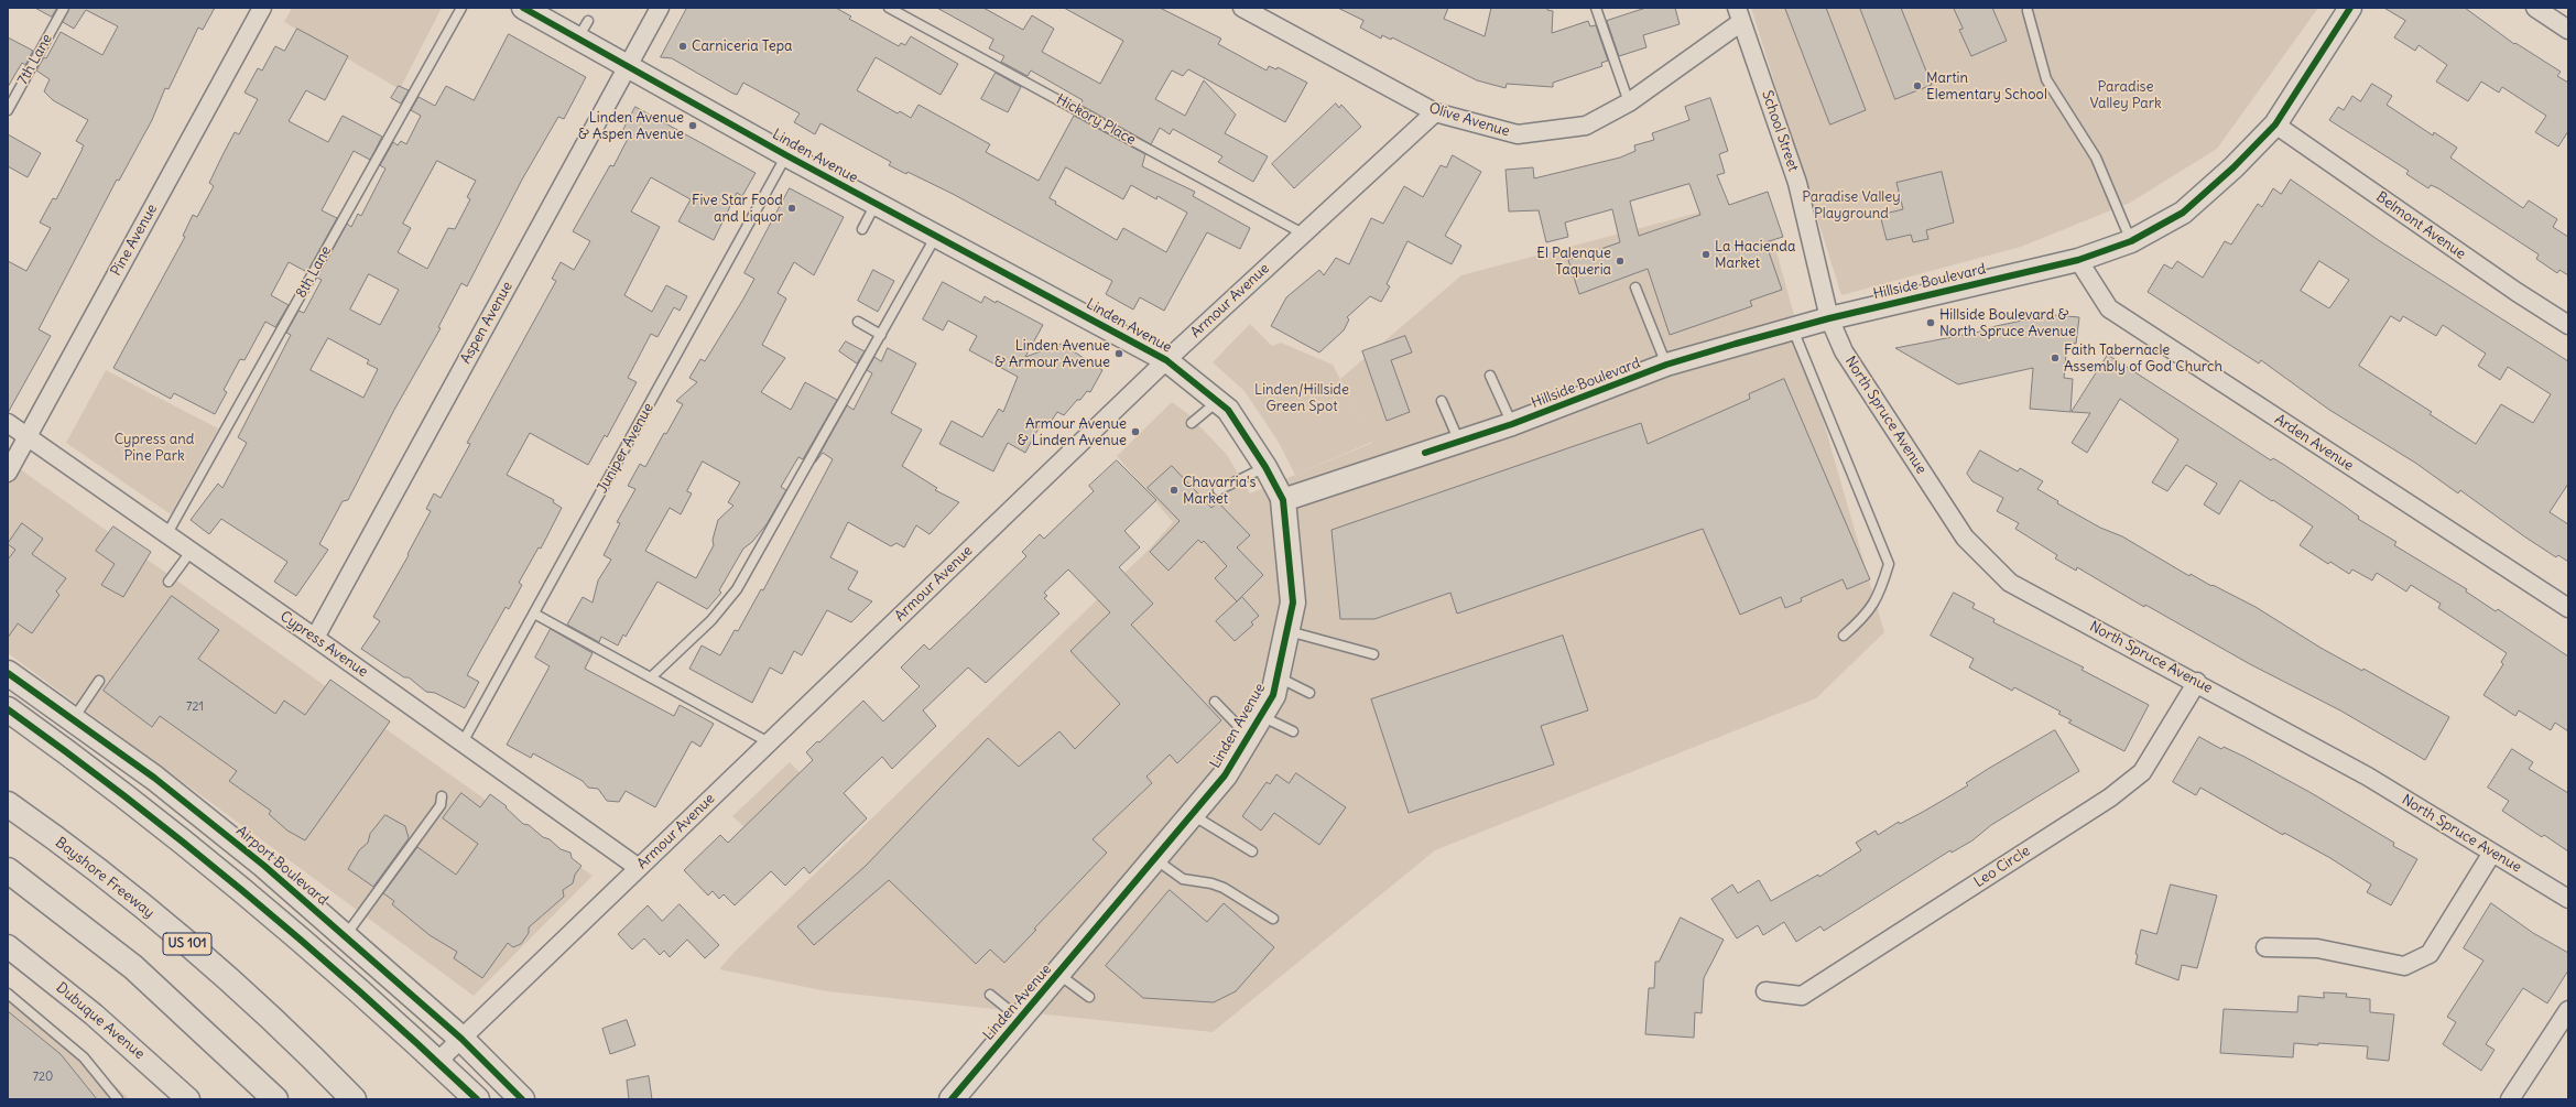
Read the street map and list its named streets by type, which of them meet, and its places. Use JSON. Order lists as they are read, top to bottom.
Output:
{
  "streets": {
    "main road": [
      "Linden Avenue",
      "Airport Boulevard",
      "Bayshore Freeway",
      "US 101"
    ],
    "street": [
      "Olive Avenue",
      "School Street",
      "Belmont Avenue",
      "Pine Avenue",
      "Hillside Boulevard",
      "Armour Avenue",
      "Aspen Avenue",
      "North Spruce Avenue",
      "Arden Avenue",
      "Cypress Avenue",
      "Leo Circle",
      "Dubuque Avenue"
    ],
    "lane": [
      "7th Lane",
      "Hickory Place",
      "8th Lane",
      "Juniper Avenue"
    ]
  },
  "crossings": [
    ["Hickory Place", "Armour Avenue"],
    ["Olive Avenue", "School Street"],
    ["Olive Avenue", "Armour Avenue"],
    ["School Street", "Hillside Boulevard"],
    ["School Street", "North Spruce Avenue"],
    ["Linden Avenue", "Hillside Boulevard"],
    ["Linden Avenue", "Armour Avenue"],
    ["Linden Avenue", "Aspen Avenue"],
    ["Linden Avenue", "Juniper Avenue"],
    ["Belmont Avenue", "Hillside Boulevard"],
    ["Pine Avenue", "Cypress Avenue"],
    ["8th Lane", "Cypress Avenue"],
    ["Hillside Boulevard", "North Spruce Avenue"],
    ["Hillside Boulevard", "Arden Avenue"],
    ["Armour Avenue", "Cypress Avenue"],
    ["Armour Avenue", "Airport Boulevard"],
    ["Aspen Avenue", "Cypress Avenue"],
    ["North Spruce Avenue", "Leo Circle"],
    ["Juniper Avenue", "Cypress Avenue"]
  ],
  "parks": [
    "Paradise Valley Park",
    "Paradise Valley Playground",
    "Linden/Hillside Green Spot",
    "Cypress and Pine Park"
  ],
  "places": [
    "Carniceria Tepa",
    "Martin Elementary School",
    "Linden Avenue & Aspen Avenue",
    "Five Star Food and Liquor",
    "La Hacienda Market",
    "El Palenque Taqueria",
    "Hillside Boulevard & North Spruce Avenue",
    "Linden Avenue & Armour Avenue",
    "Faith Tabernacle Assembly of God Church",
    "Armour Avenue & Linden Avenue",
    "Chavarria's Market"
  ],
  "house_numbers": ["721", "720"]
}
